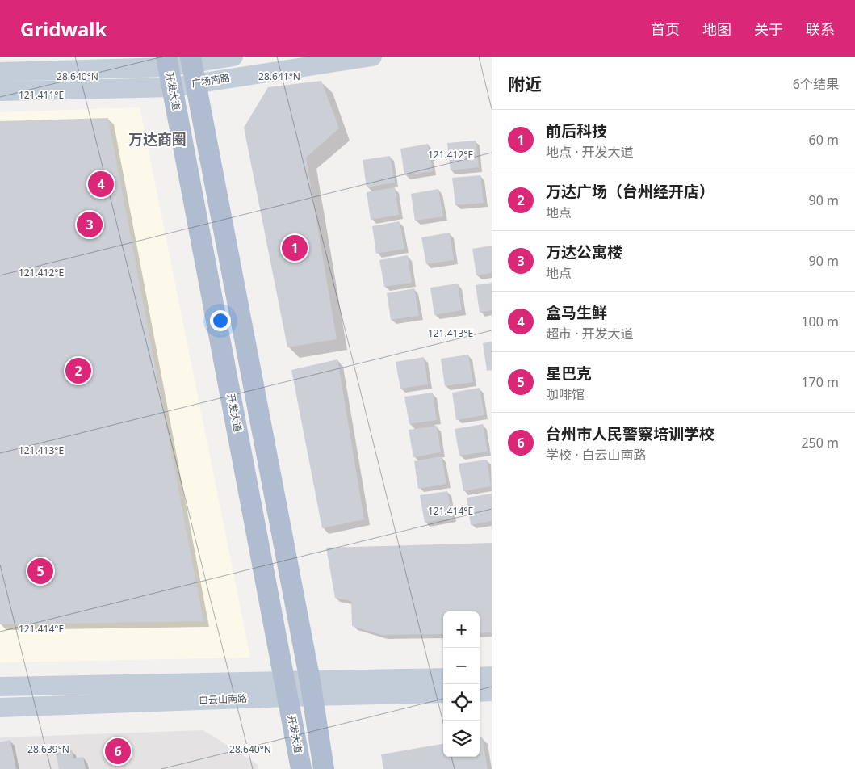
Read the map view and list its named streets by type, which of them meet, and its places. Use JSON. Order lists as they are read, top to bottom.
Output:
{
  "streets": {
    "main road": ["广场南路", "开发大道", "白云山南路"]
  },
  "crossings": [
    ["广场南路", "开发大道"],
    ["开发大道", "白云山南路"]
  ],
  "districts": ["万达商圈"],
  "page": {
    "header": "Gridwalk",
    "nav": [
      "首页",
      "地图",
      "关于",
      "联系"
    ],
    "heading": ["附近", "6个结果"],
    "list": [
      {
        "mark": "1",
        "name": "前后科技",
        "note": "地点 · 开发大道",
        "value": "60 m"
      },
      {
        "mark": "2",
        "name": "万达广场（台州经开店）",
        "note": "地点",
        "value": "90 m"
      },
      {
        "mark": "3",
        "name": "万达公寓楼",
        "note": "地点",
        "value": "90 m"
      },
      {
        "mark": "4",
        "name": "盒马生鲜",
        "note": "超市 · 开发大道",
        "value": "100 m"
      },
      {
        "mark": "5",
        "name": "星巴克",
        "note": "咖啡馆",
        "value": "170 m"
      },
      {
        "mark": "6",
        "name": "台州市人民警察培训学校",
        "note": "学校 · 白云山南路",
        "value": "250 m"
      }
    ],
    "pins": [
      "4",
      "3",
      "1",
      "2",
      "5",
      "6"
    ],
    "map_buttons": ["+", "−"]
  },
  "coordinates": [
    "28.640°N",
    "28.641°N",
    "121.411°E",
    "121.412°E",
    "121.413°E",
    "121.414°E",
    "28.639°N"
  ]
}
